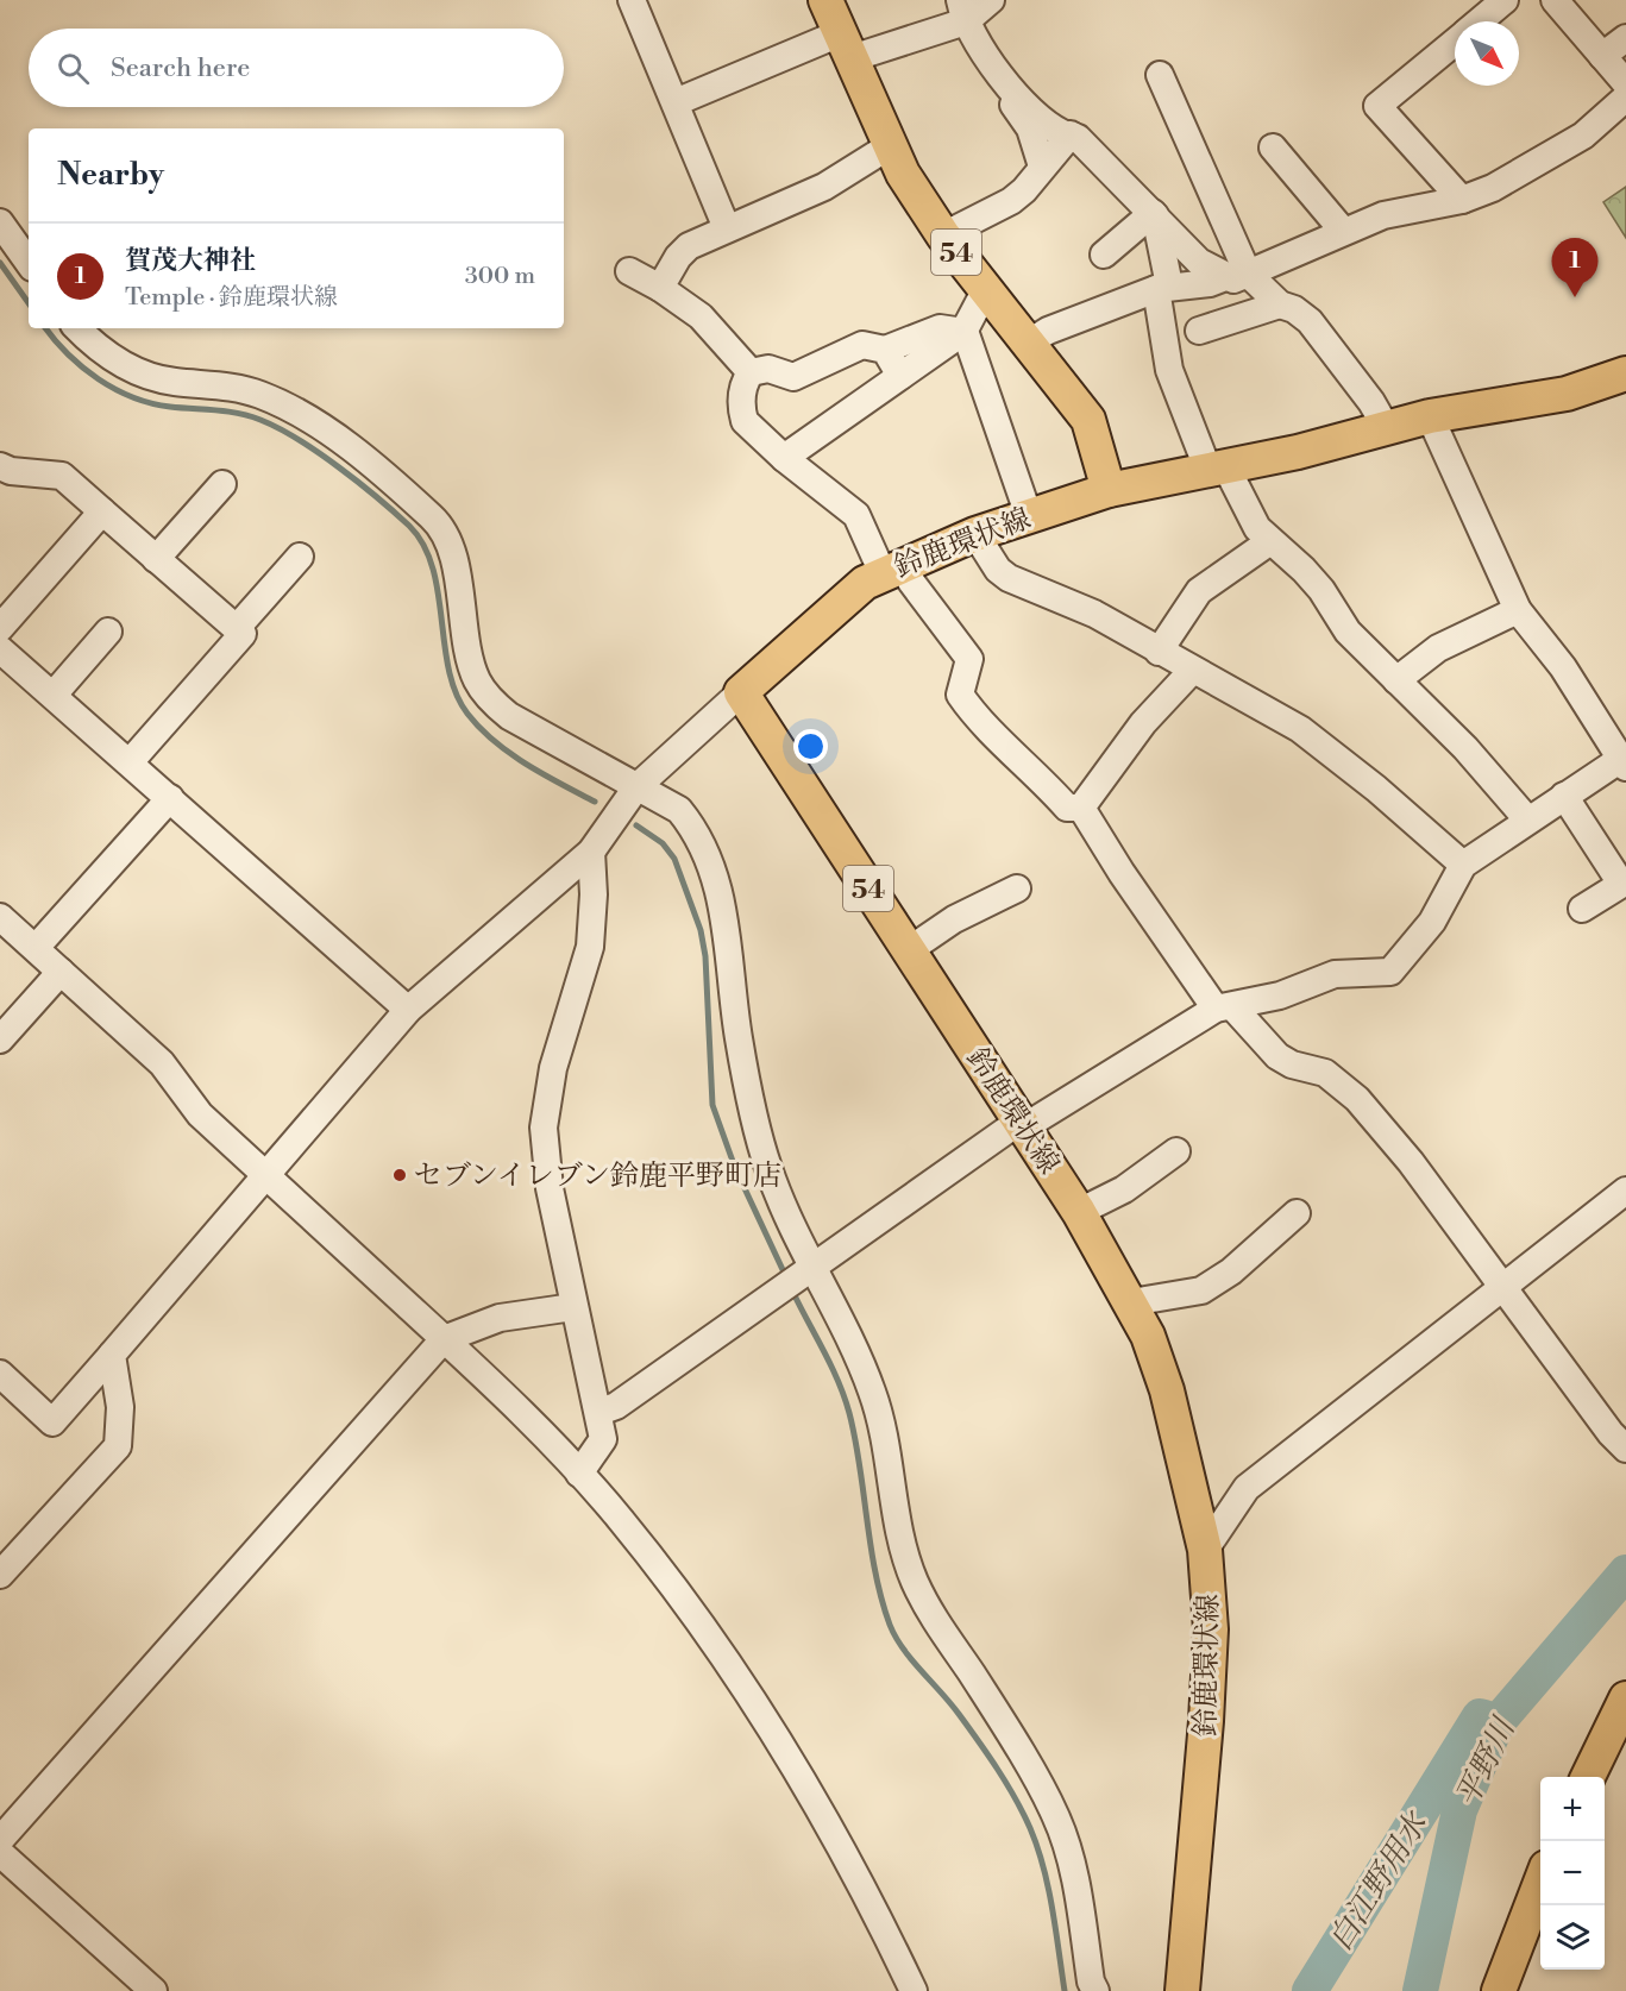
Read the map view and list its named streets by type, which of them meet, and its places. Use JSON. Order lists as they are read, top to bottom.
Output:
{
  "streets": {
    "main road": ["54", "鈴鹿環状線"]
  },
  "crossings": [
    ["54", "鈴鹿環状線"]
  ],
  "water": ["平野川", "白江野用水"],
  "places": ["セブンイレブン鈴鹿平野町店"],
  "north": "bottom right",
  "page": {
    "search": "Search here",
    "heading": "Nearby",
    "list": [
      {
        "mark": "1",
        "name": "賀茂大神社",
        "note": "Temple · 鈴鹿環状線",
        "value": "300 m"
      }
    ],
    "pins": "1",
    "map_buttons": ["+", "−"]
  }
}
